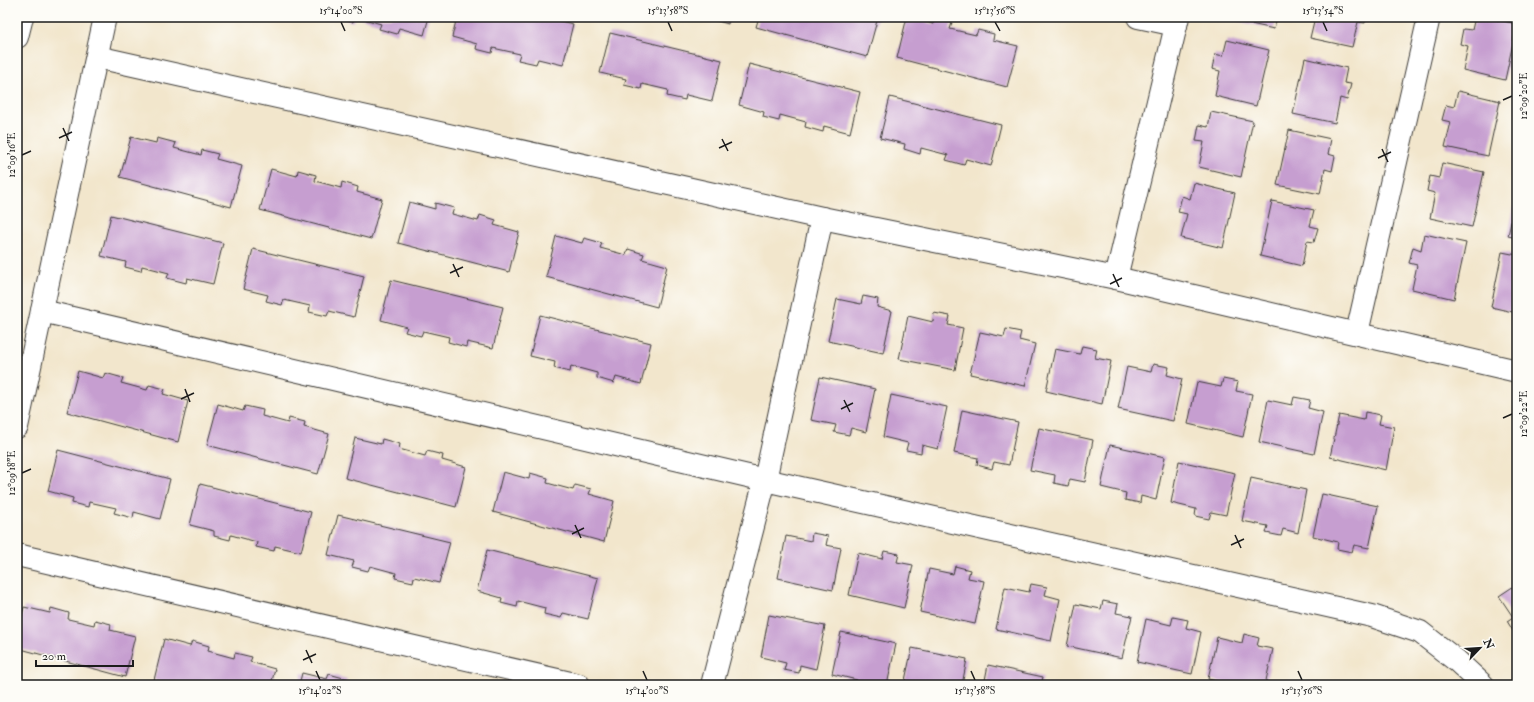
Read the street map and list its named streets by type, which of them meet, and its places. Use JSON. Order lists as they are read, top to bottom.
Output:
{
  "scale_bar": "20 m",
  "north": "top right",
  "coordinates": [
    "15°14'00\"S",
    "15°13'58\"S",
    "15°13'56\"S",
    "15°13'54\"S",
    "12°09'20\"E",
    "12°09'16\"E",
    "12°09'22\"E",
    "12°09'18\"E",
    "15°14'02\"S"
  ]
}
